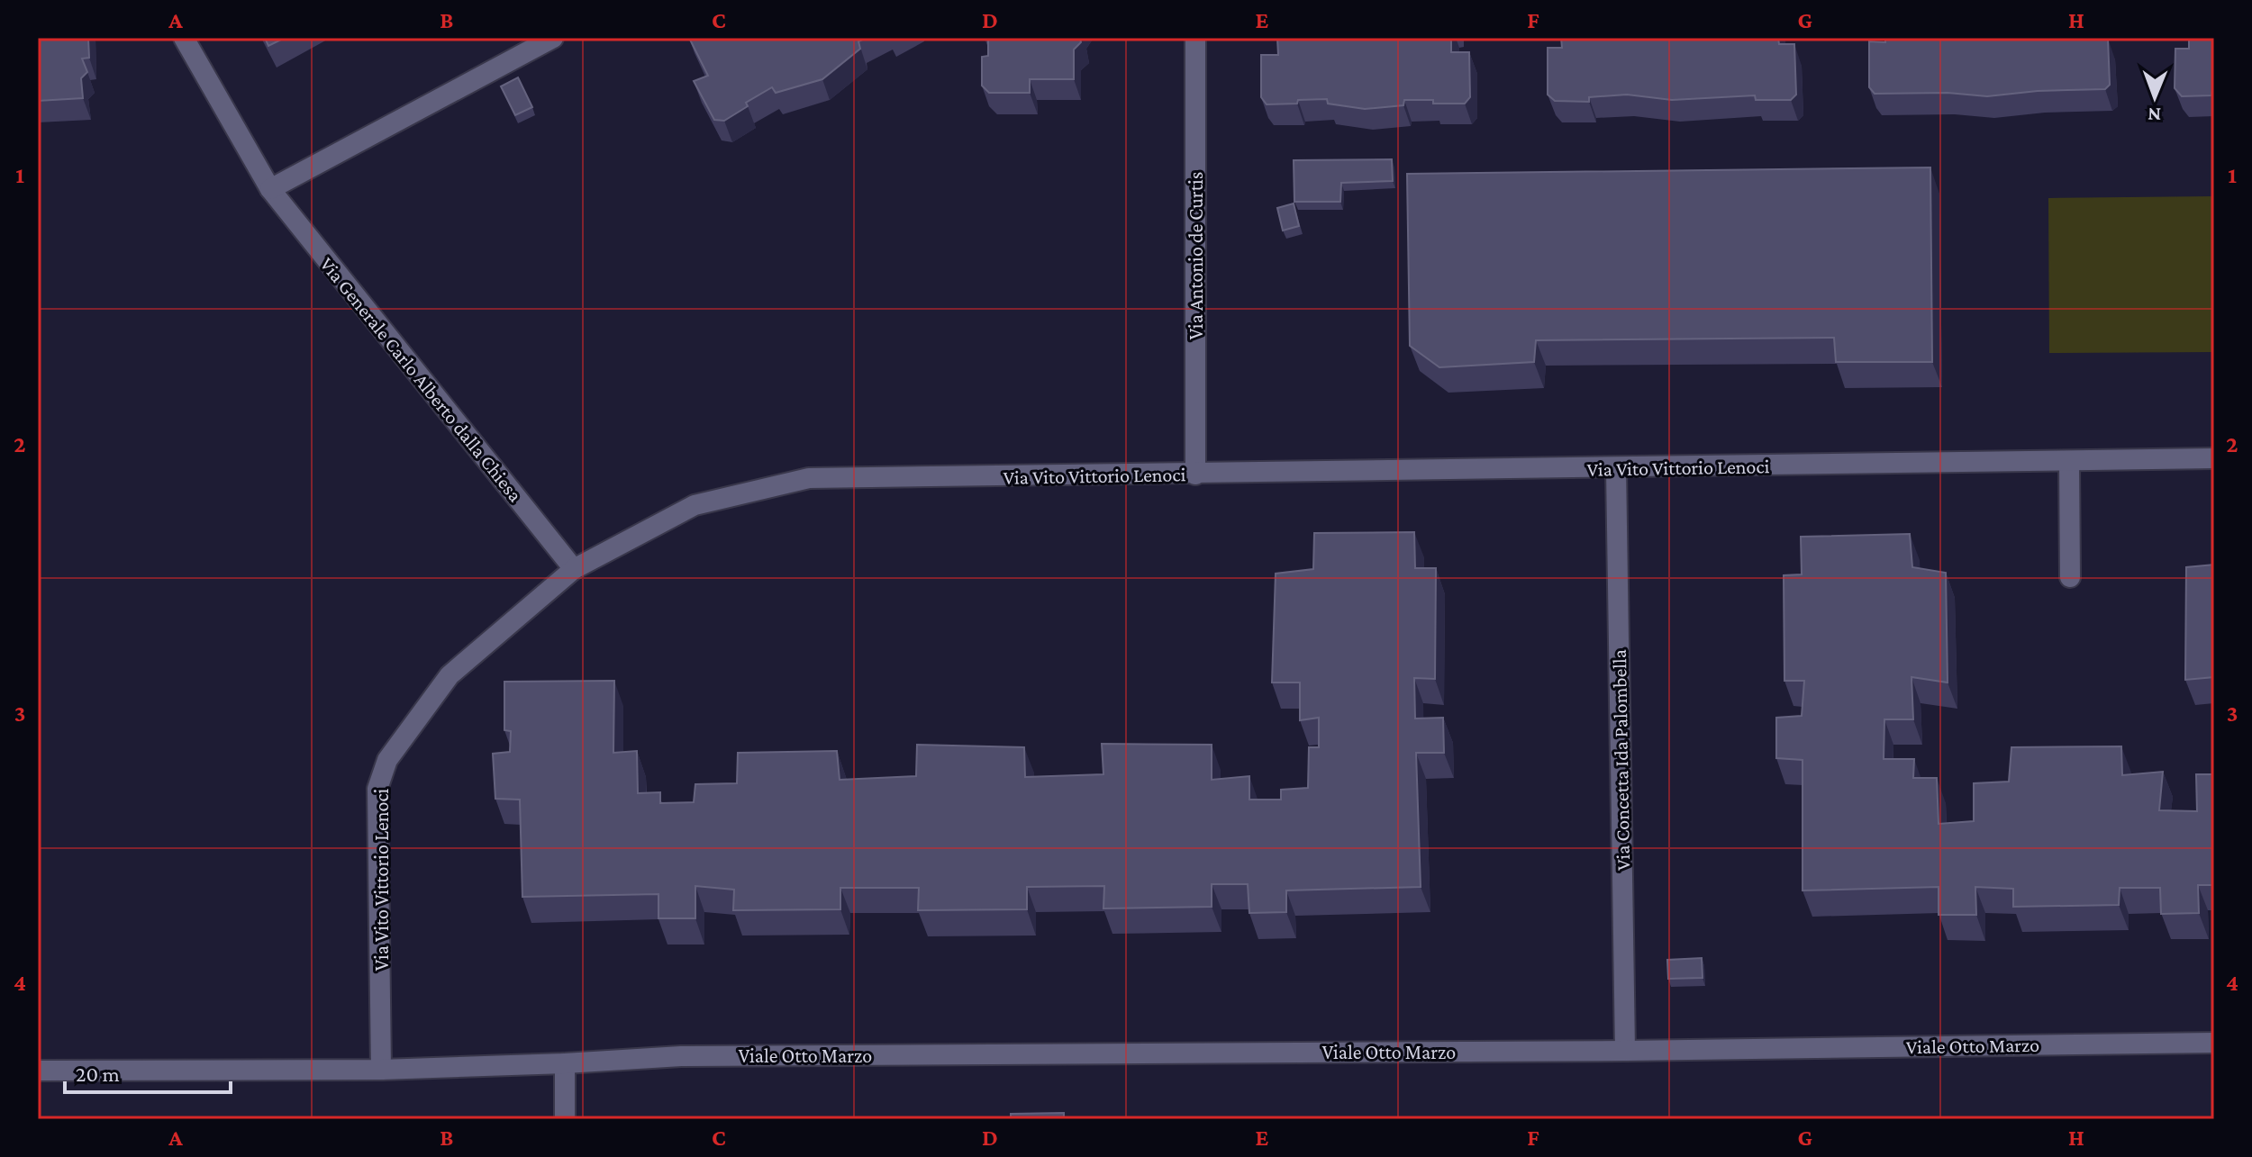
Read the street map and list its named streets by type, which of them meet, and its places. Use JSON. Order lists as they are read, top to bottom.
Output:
{
  "streets": {
    "street": [
      "Via Antonio de Curtis",
      "Via Generale Carlo Alberto dalla Chiesa",
      "Via Vito Vittorio Lenoci",
      "Via Concetta Ida Palombella",
      "Viale Otto Marzo"
    ]
  },
  "crossings": [
    ["Via Antonio de Curtis", "Via Vito Vittorio Lenoci"],
    ["Via Generale Carlo Alberto dalla Chiesa", "Via Vito Vittorio Lenoci"],
    ["Via Vito Vittorio Lenoci", "Via Concetta Ida Palombella"],
    ["Via Vito Vittorio Lenoci", "Viale Otto Marzo"],
    ["Via Concetta Ida Palombella", "Viale Otto Marzo"]
  ],
  "scale_bar": "20 m",
  "north": "bottom",
  "grid": {
    "columns": [
      "A",
      "B",
      "C",
      "D",
      "E",
      "F",
      "G",
      "H"
    ],
    "rows": [
      "1",
      "2",
      "3",
      "4"
    ]
  }
}
